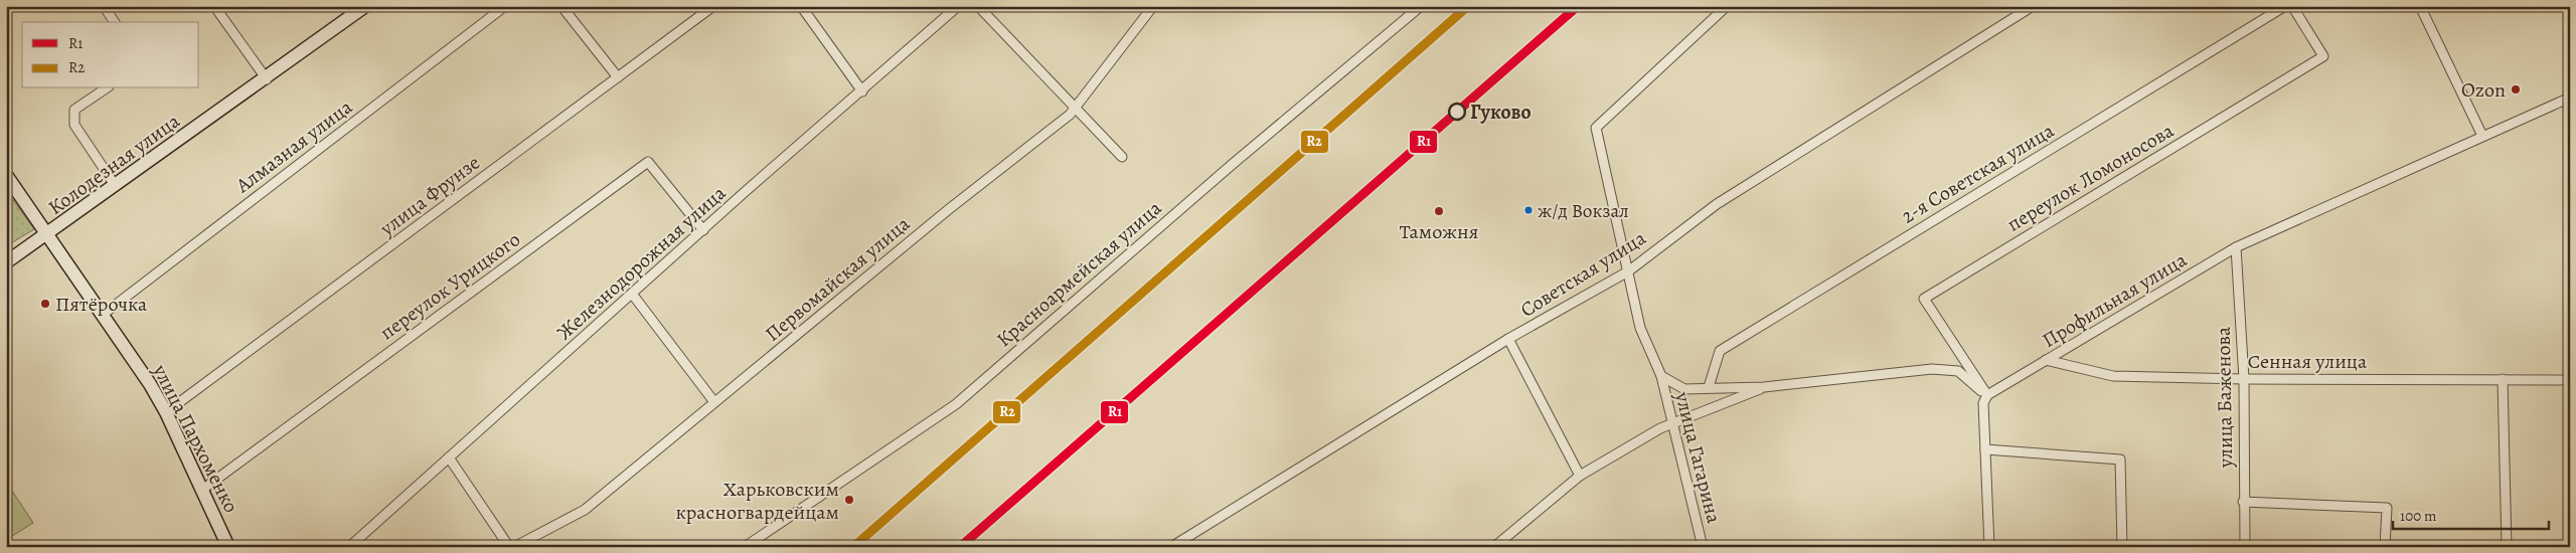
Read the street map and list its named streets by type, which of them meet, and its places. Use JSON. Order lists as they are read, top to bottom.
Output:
{
  "streets": {
    "main road": ["Колодезная улица", "улица Пархоменко"],
    "street": [
      "Алмазная улица",
      "2-я Советская улица",
      "переулок Ломоносова",
      "улица Фрунзе",
      "Железнодорожная улица",
      "Красноармейская улица",
      "Советская улица",
      "Первомайская улица",
      "переулок Урицкого",
      "Профильная улица",
      "Сенная улица",
      "улица Баженова",
      "улица Гагарина"
    ]
  },
  "crossings": [
    ["Алмазная улица", "улица Пархоменко"],
    ["Колодезная улица", "улица Пархоменко"],
    ["переулок Ломоносова", "Профильная улица"],
    ["улица Фрунзе", "улица Пархоменко"],
    ["Железнодорожная улица", "переулок Урицкого"],
    ["Советская улица", "улица Гагарина"],
    ["переулок Урицкого", "улица Пархоменко"],
    ["Профильная улица", "Сенная улица"],
    ["Профильная улица", "улица Баженова"],
    ["Сенная улица", "улица Баженова"]
  ],
  "places": [
    "Ozon",
    "Гуково",
    "ж/д Вокзал",
    "Таможня",
    "Пятёрочка",
    "Харьковским красногвардейцам"
  ],
  "lines": ["transit line R1", "transit line R2"],
  "legend": ["R1", "R2"],
  "scale_bar": "100 m"
}
